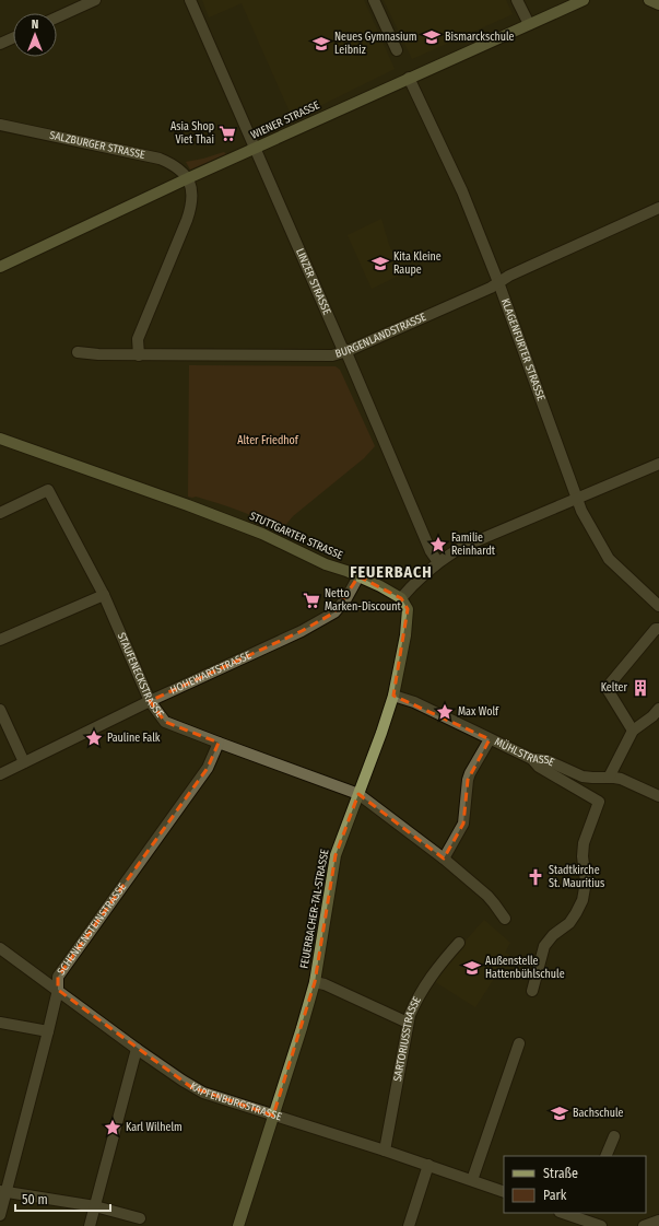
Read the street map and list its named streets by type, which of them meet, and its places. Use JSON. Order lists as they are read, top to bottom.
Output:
{
  "streets": {
    "main road": ["WIENER STRASSE", "STUTTGARTER STRASSE", "FEUERBACHER-TAL-STRASSE"],
    "street": [
      "SALZBURGER STRASSE",
      "LINZER STRASSE",
      "BURGENLANDSTRASSE",
      "KLAGENFURTER STRASSE",
      "HOHEWARTSTRASSE",
      "STAUFENECKSTRASSE",
      "MÜHLSTRASSE",
      "SCHENKENSTEINSTRASSE",
      "SARTORIUSSTRASSE",
      "KAPFENBURGSTRASSE"
    ]
  },
  "crossings": [
    ["WIENER STRASSE", "SALZBURGER STRASSE"],
    ["WIENER STRASSE", "LINZER STRASSE"],
    ["WIENER STRASSE", "KLAGENFURTER STRASSE"],
    ["LINZER STRASSE", "BURGENLANDSTRASSE"],
    ["BURGENLANDSTRASSE", "KLAGENFURTER STRASSE"],
    ["STUTTGARTER STRASSE", "HOHEWARTSTRASSE"],
    ["STUTTGARTER STRASSE", "FEUERBACHER-TAL-STRASSE"],
    ["HOHEWARTSTRASSE", "STAUFENECKSTRASSE"],
    ["STAUFENECKSTRASSE", "FEUERBACHER-TAL-STRASSE"],
    ["STAUFENECKSTRASSE", "SCHENKENSTEINSTRASSE"],
    ["MÜHLSTRASSE", "FEUERBACHER-TAL-STRASSE"],
    ["FEUERBACHER-TAL-STRASSE", "KAPFENBURGSTRASSE"],
    ["SCHENKENSTEINSTRASSE", "KAPFENBURGSTRASSE"],
    ["SARTORIUSSTRASSE", "KAPFENBURGSTRASSE"]
  ],
  "districts": ["FEUERBACH"],
  "parks": ["Alter Friedhof"],
  "places": {
    "school or university": [
      "Bismarckschule",
      "Neues Gymnasium Leibniz",
      "Kita Kleine Raupe",
      "Außenstelle Hattenbühlschule",
      "Bachschule"
    ],
    "supermarket": ["Asia Shop Viet Thai", "Netto Marken-Discount"],
    "place": [
      "Familie Reinhardt",
      "Max Wolf",
      "Pauline Falk",
      "Karl Wilhelm"
    ],
    "building": ["Kelter"],
    "church": ["Stadtkirche St. Mauritius"]
  },
  "legend": ["Straße", "Park"],
  "scale_bar": "50 m",
  "north": "top"
}
